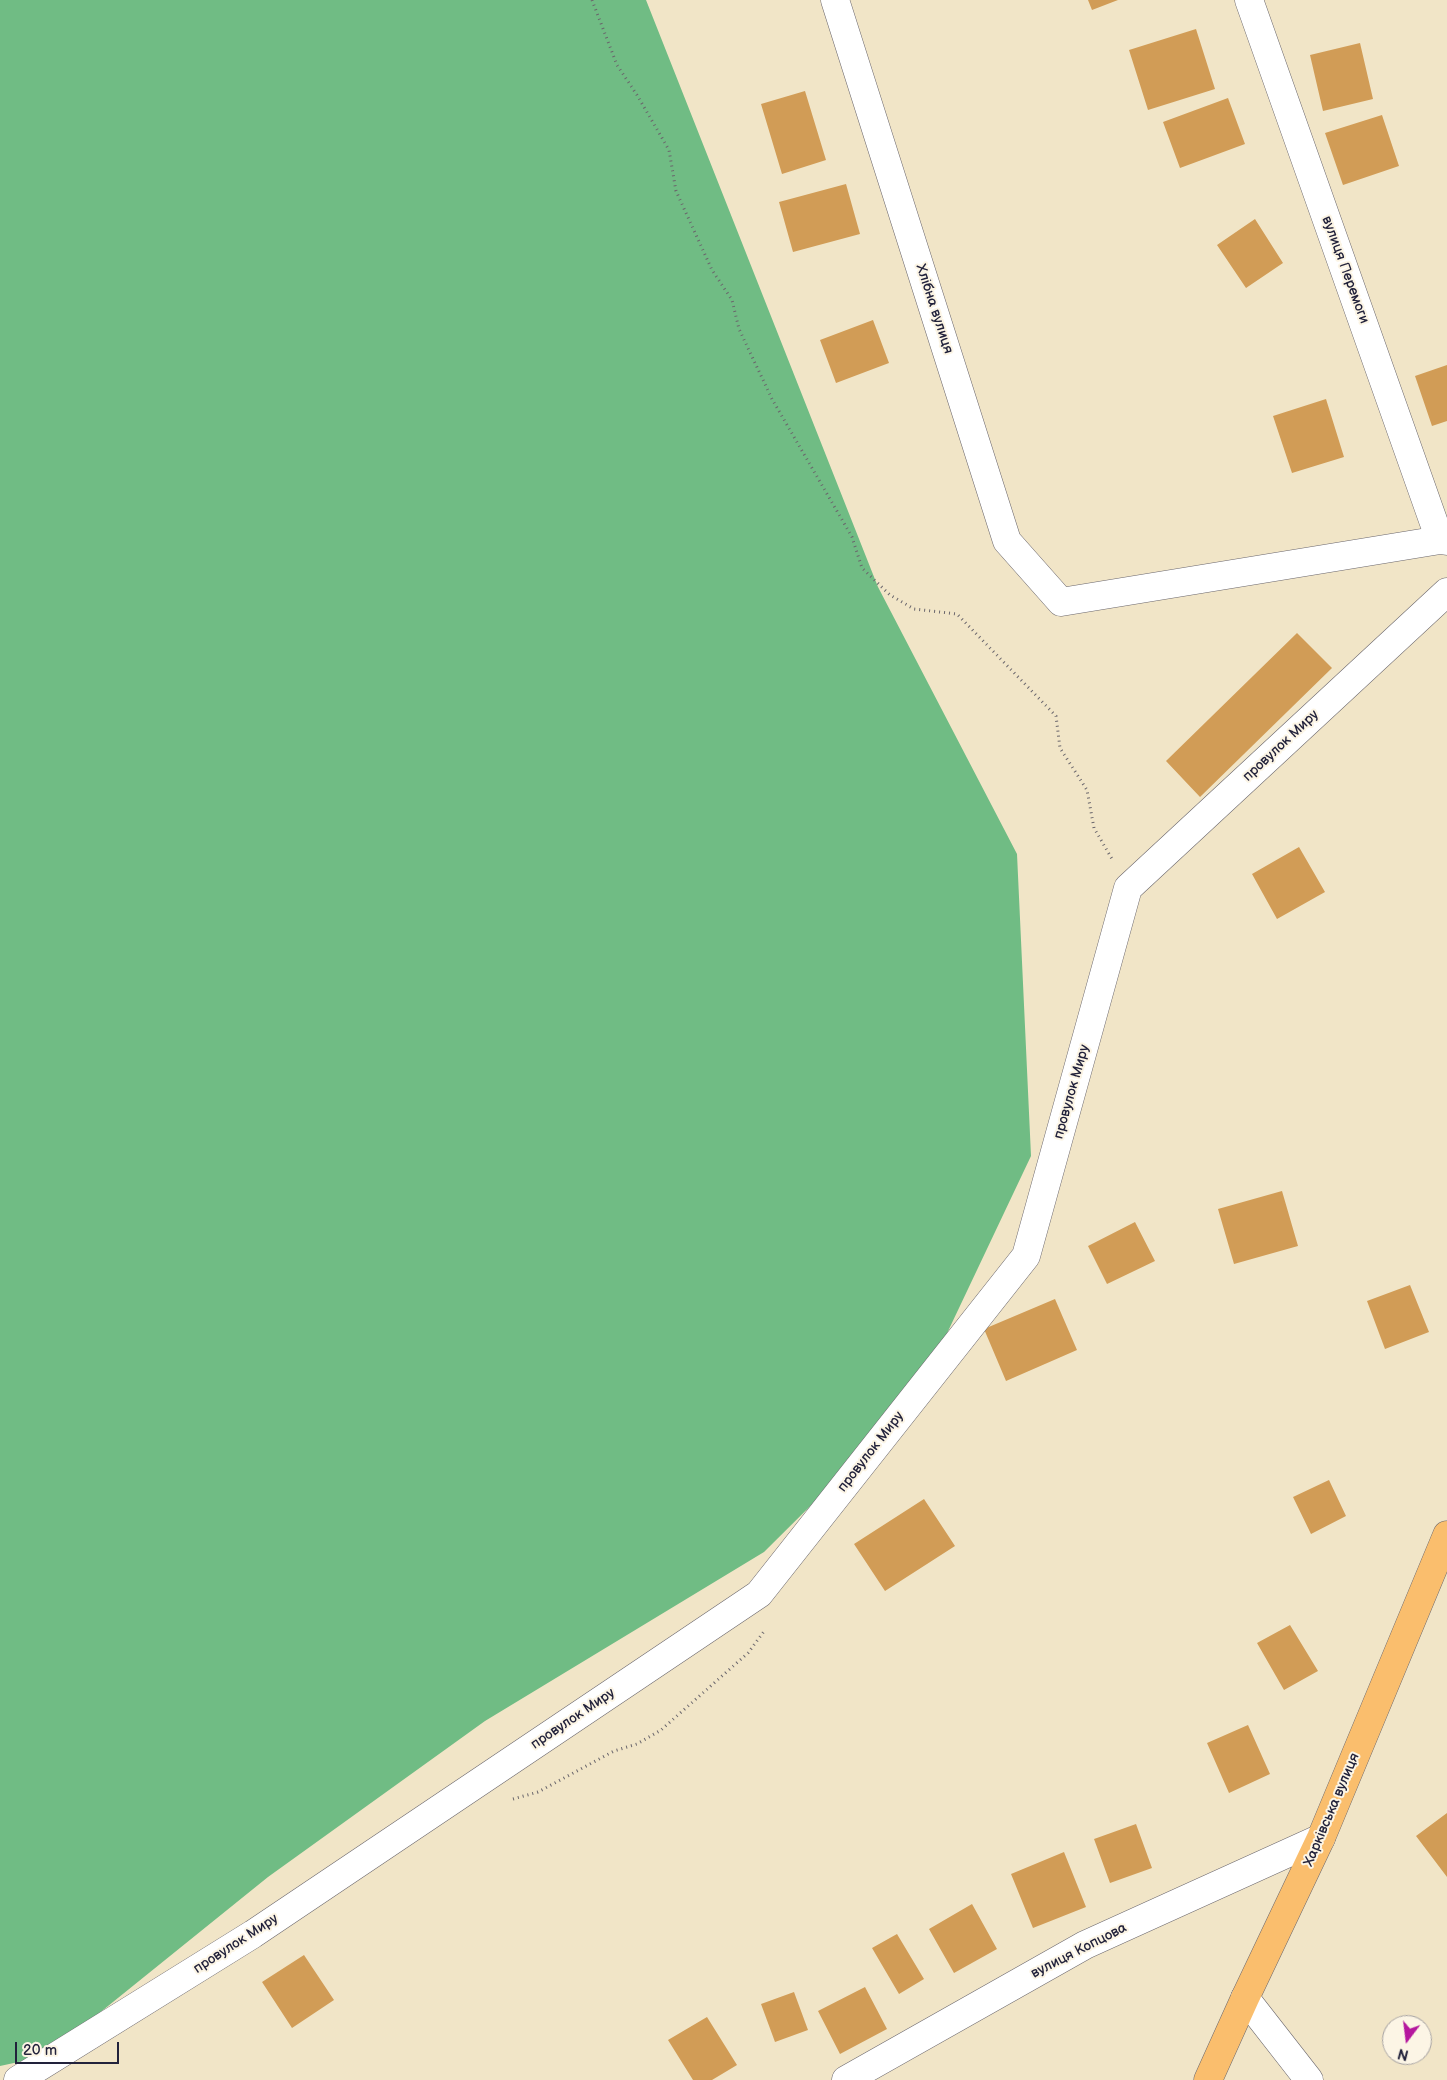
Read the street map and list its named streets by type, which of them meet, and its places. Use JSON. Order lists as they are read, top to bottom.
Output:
{
  "streets": {
    "main road": ["Харківська вулиця"],
    "street": [
      "вулиця Перемоги",
      "Хлібна вулиця",
      "провулок Миру",
      "вулиця Копцова"
    ]
  },
  "crossings": [
    ["вулиця Перемоги", "Хлібна вулиця"],
    ["Харківська вулиця", "вулиця Копцова"]
  ],
  "scale_bar": "20 m",
  "north": "bottom"
}
